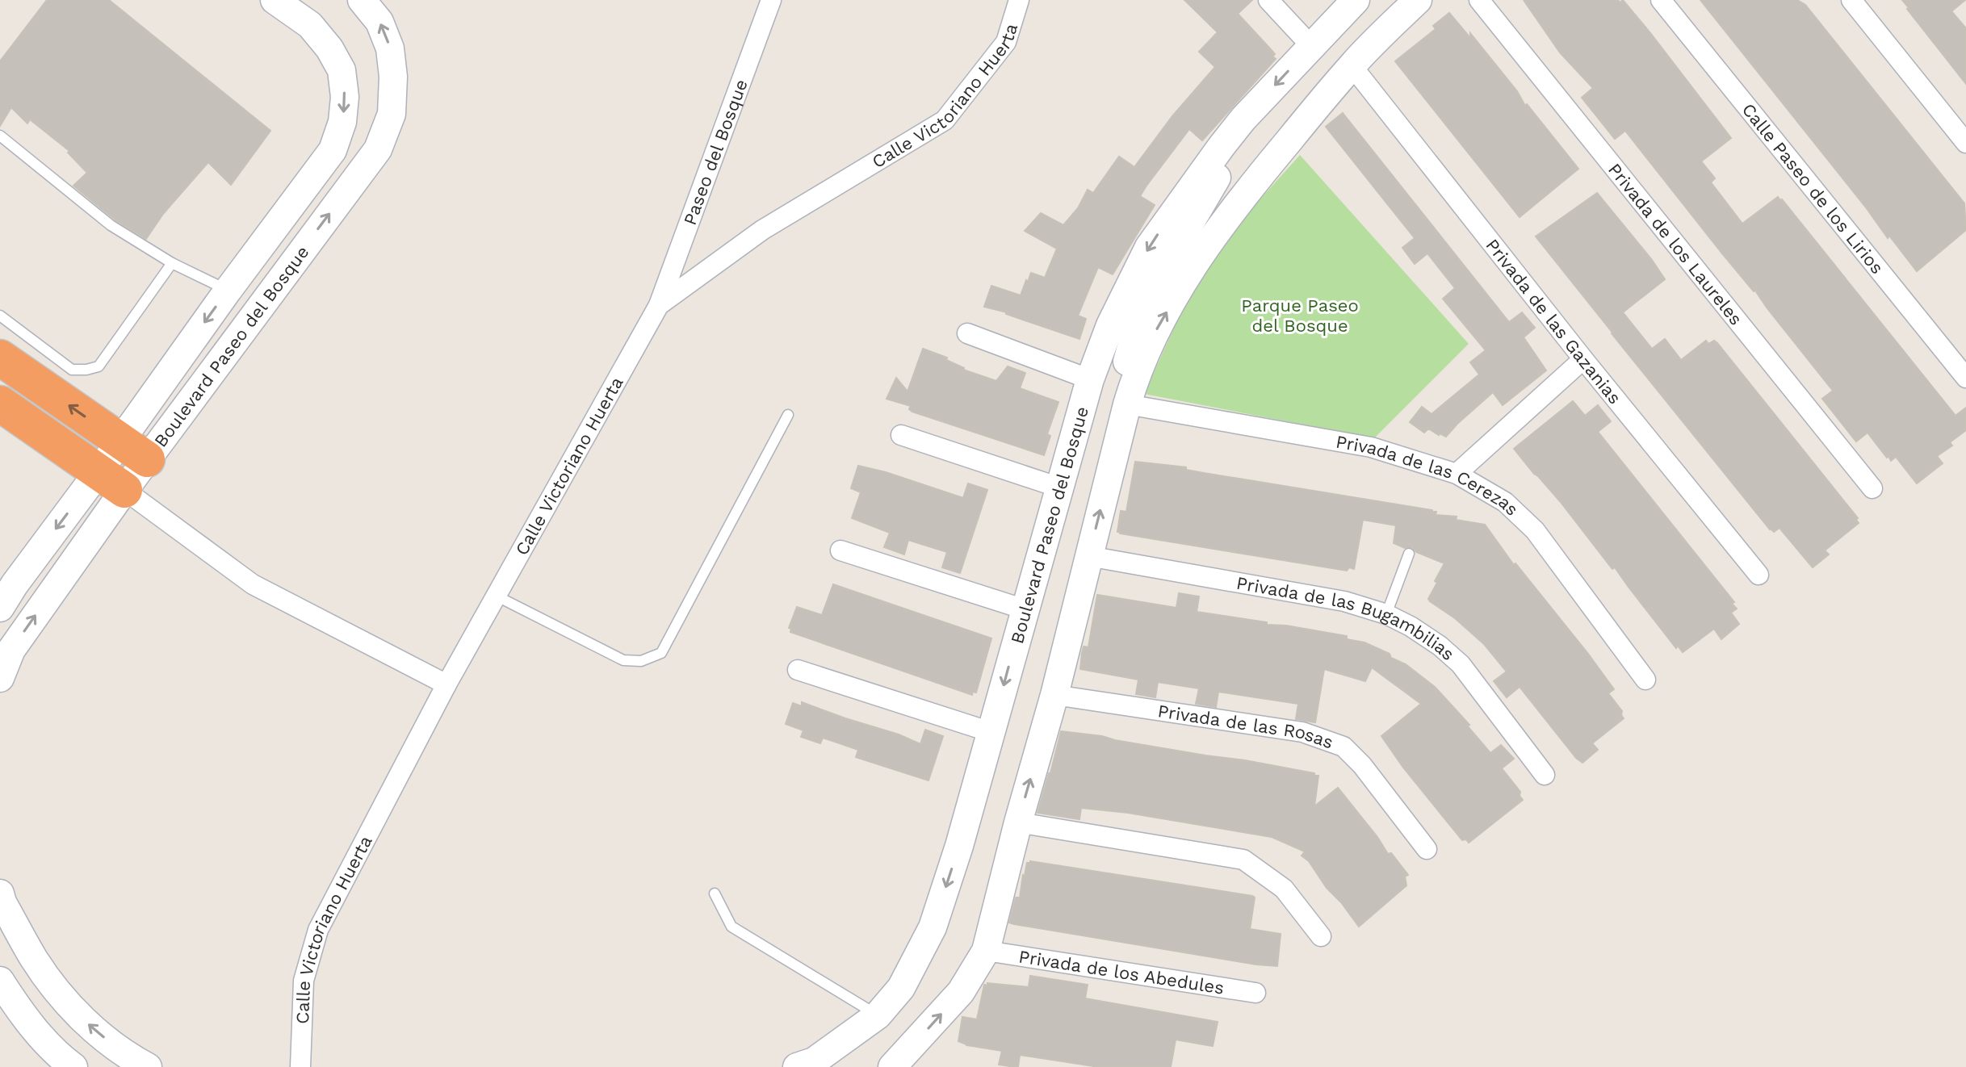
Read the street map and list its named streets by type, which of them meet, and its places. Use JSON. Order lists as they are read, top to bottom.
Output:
{
  "streets": {
    "street": [
      "Calle Victoriano Huerta",
      "Paseo del Bosque",
      "Calle Paseo de los Lirios",
      "Privada de los Laureles",
      "Privada de las Gazanias",
      "Boulevard Paseo del Bosque",
      "Privada de las Cerezas",
      "Privada de las Bugambilias",
      "Privada de las Rosas",
      "Privada de los Abedules"
    ]
  },
  "crossings": [
    ["Calle Victoriano Huerta", "Paseo del Bosque"]
  ],
  "parks": ["Parque Paseo del Bosque"]
}
